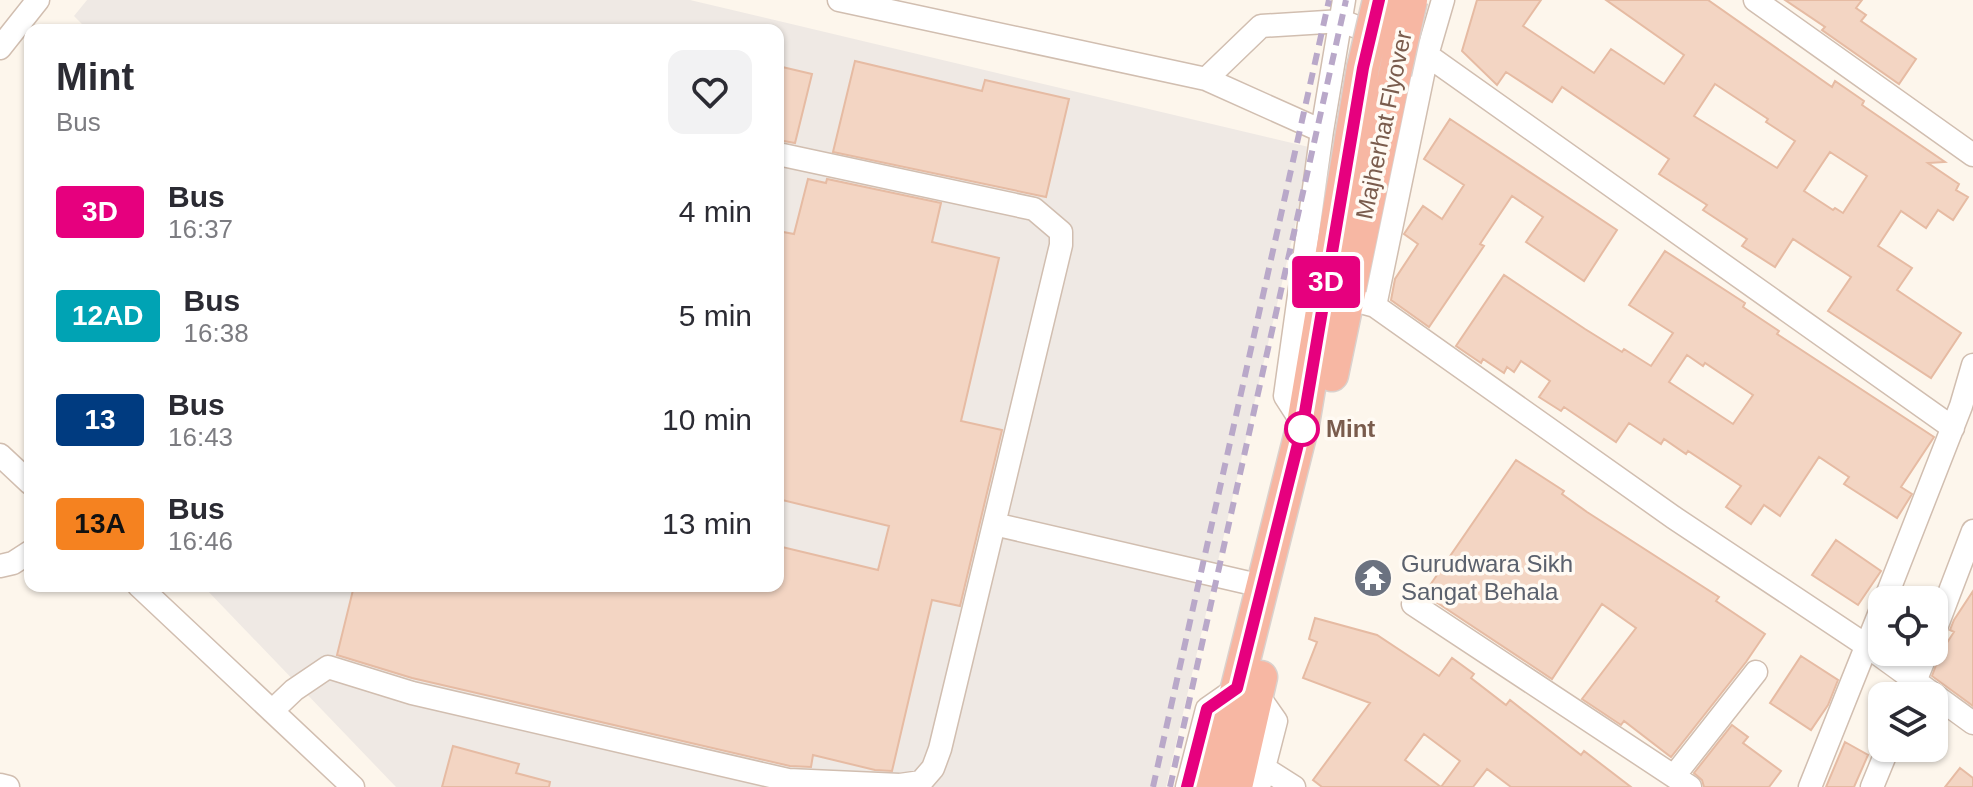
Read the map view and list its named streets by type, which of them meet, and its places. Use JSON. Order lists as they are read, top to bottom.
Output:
{
  "streets": {
    "highway": ["Majherhat Flyover"]
  },
  "places": {
    "other": ["Mint"],
    "temple": ["Gurudwara Sikh Sangat Behala"]
  },
  "lines": ["bus line 3D"],
  "page": {
    "on_map": "3D",
    "heading": ["Mint", "Bus"],
    "list": [
      {
        "mark": "3D",
        "name": "Bus",
        "note": "16:37",
        "value": "4 min"
      },
      {
        "mark": "12AD",
        "name": "Bus",
        "note": "16:38",
        "value": "5 min"
      },
      {
        "mark": "13",
        "name": "Bus",
        "note": "16:43",
        "value": "10 min"
      },
      {
        "mark": "13A",
        "name": "Bus",
        "note": "16:46",
        "value": "13 min"
      }
    ]
  }
}
